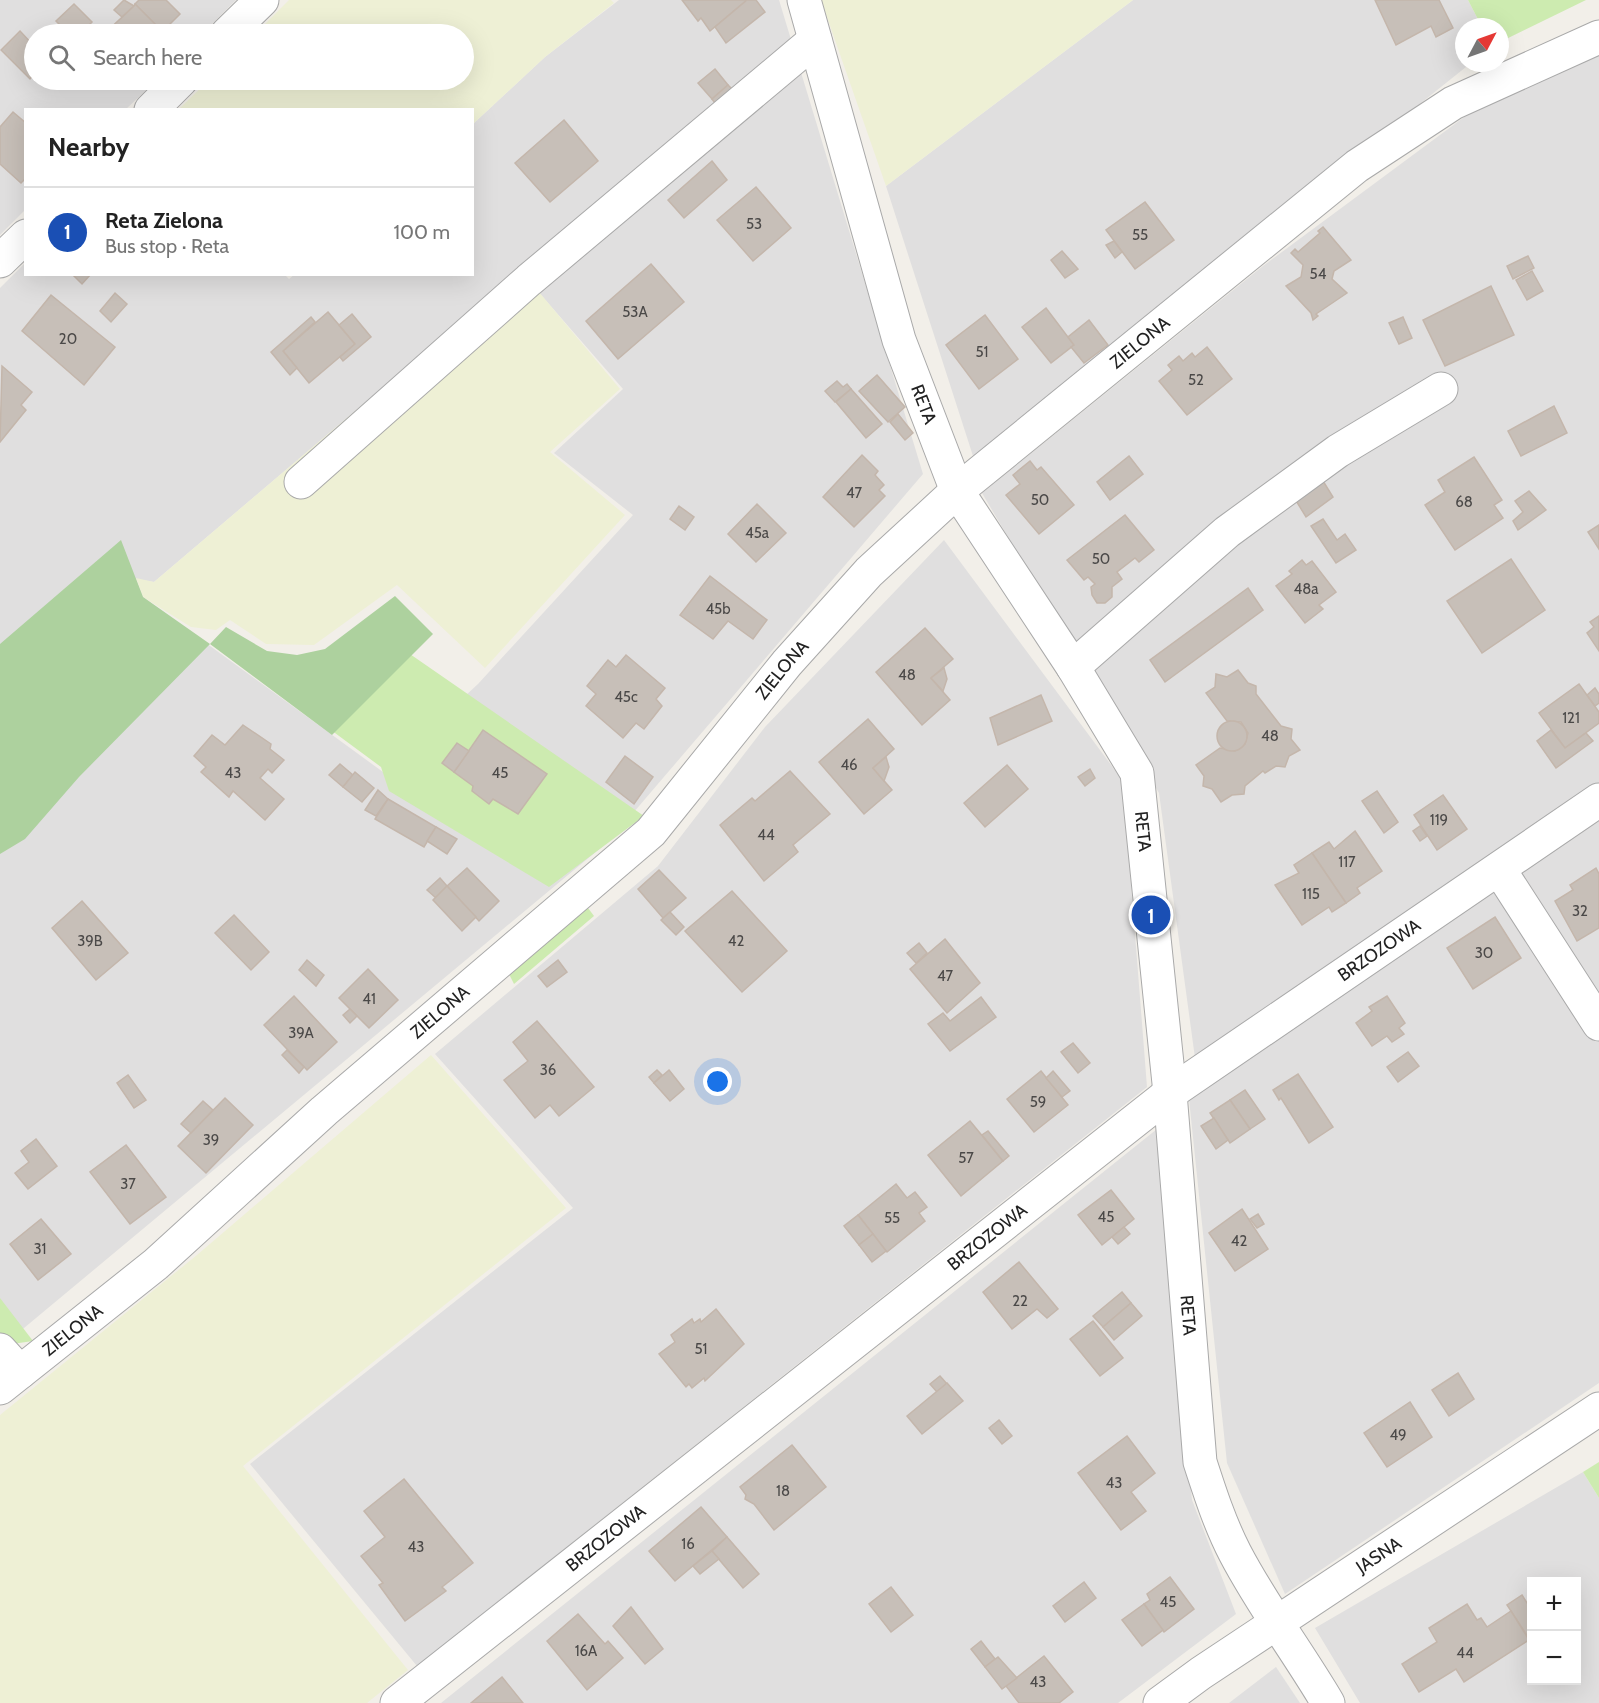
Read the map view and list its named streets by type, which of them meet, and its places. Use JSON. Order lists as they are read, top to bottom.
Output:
{
  "streets": {
    "street": [
      "ZIELONA",
      "RETA",
      "BRZOZOWA",
      "JASNA"
    ]
  },
  "crossings": [
    ["ZIELONA", "RETA"],
    ["RETA", "BRZOZOWA"],
    ["RETA", "JASNA"]
  ],
  "house_numbers": [
    "53",
    "55",
    "54",
    "53A",
    "20",
    "51",
    "52",
    "47",
    "50",
    "68",
    "45a",
    "50",
    "48a",
    "45b",
    "48",
    "45c",
    "121",
    "48",
    "46",
    "43",
    "45",
    "119",
    "44",
    "117",
    "115",
    "32",
    "39B",
    "42",
    "30",
    "47",
    "41",
    "39A",
    "36",
    "59",
    "39",
    "57",
    "37",
    "45",
    "55",
    "42",
    "31",
    "22",
    "51",
    "49",
    "43",
    "18",
    "16",
    "43",
    "45",
    "16A",
    "44",
    "43"
  ],
  "north": "top right",
  "page": {
    "search": "Search here",
    "heading": "Nearby",
    "list": [
      {
        "mark": "1",
        "name": "Reta Zielona",
        "note": "Bus stop · Reta",
        "value": "100 m"
      }
    ],
    "pins": "1",
    "map_buttons": ["+", "−"]
  }
}
